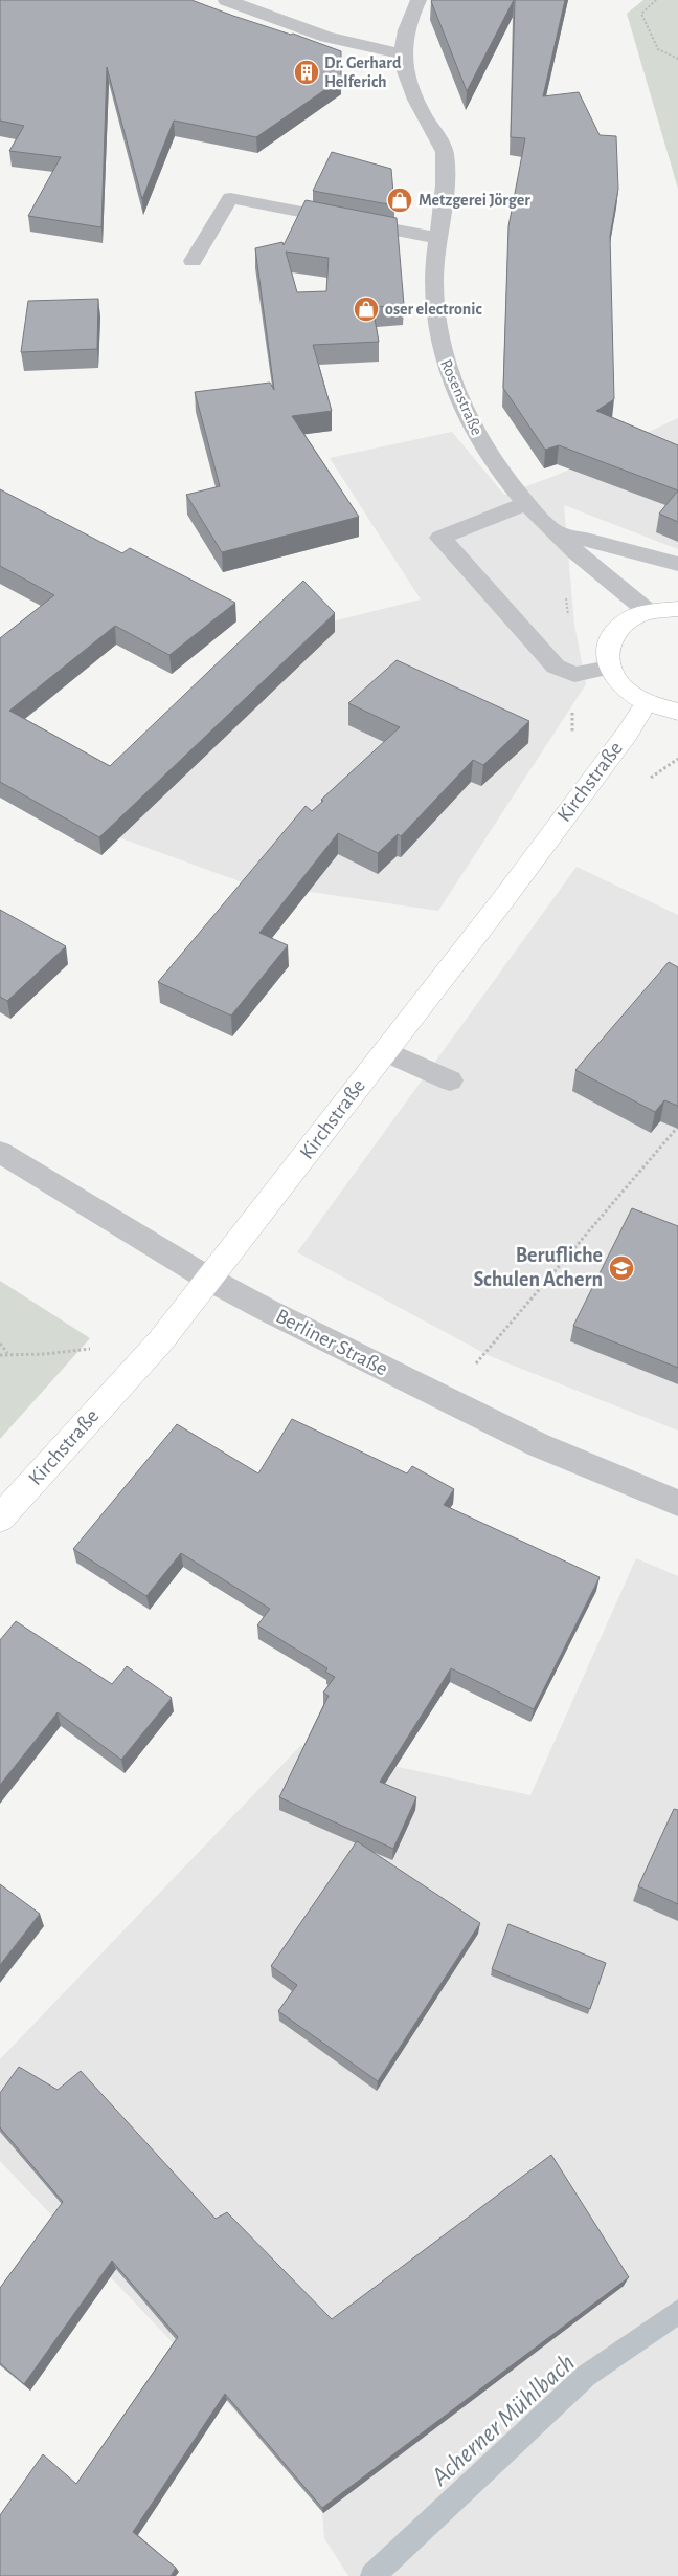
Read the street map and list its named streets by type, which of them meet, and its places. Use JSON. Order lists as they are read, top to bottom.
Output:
{
  "streets": {
    "main road": ["Kirchstraße"],
    "street": ["Rosenstraße", "Berliner Straße"]
  },
  "crossings": [
    ["Kirchstraße", "Berliner Straße"]
  ],
  "water": ["Acherner Mühlbach"],
  "places": {
    "building": ["Dr. Gerhard Helferich"],
    "shop": ["Metzgerei Jörger", "oser electronic"],
    "school or university": ["Berufliche Schulen Achern"]
  }
}
